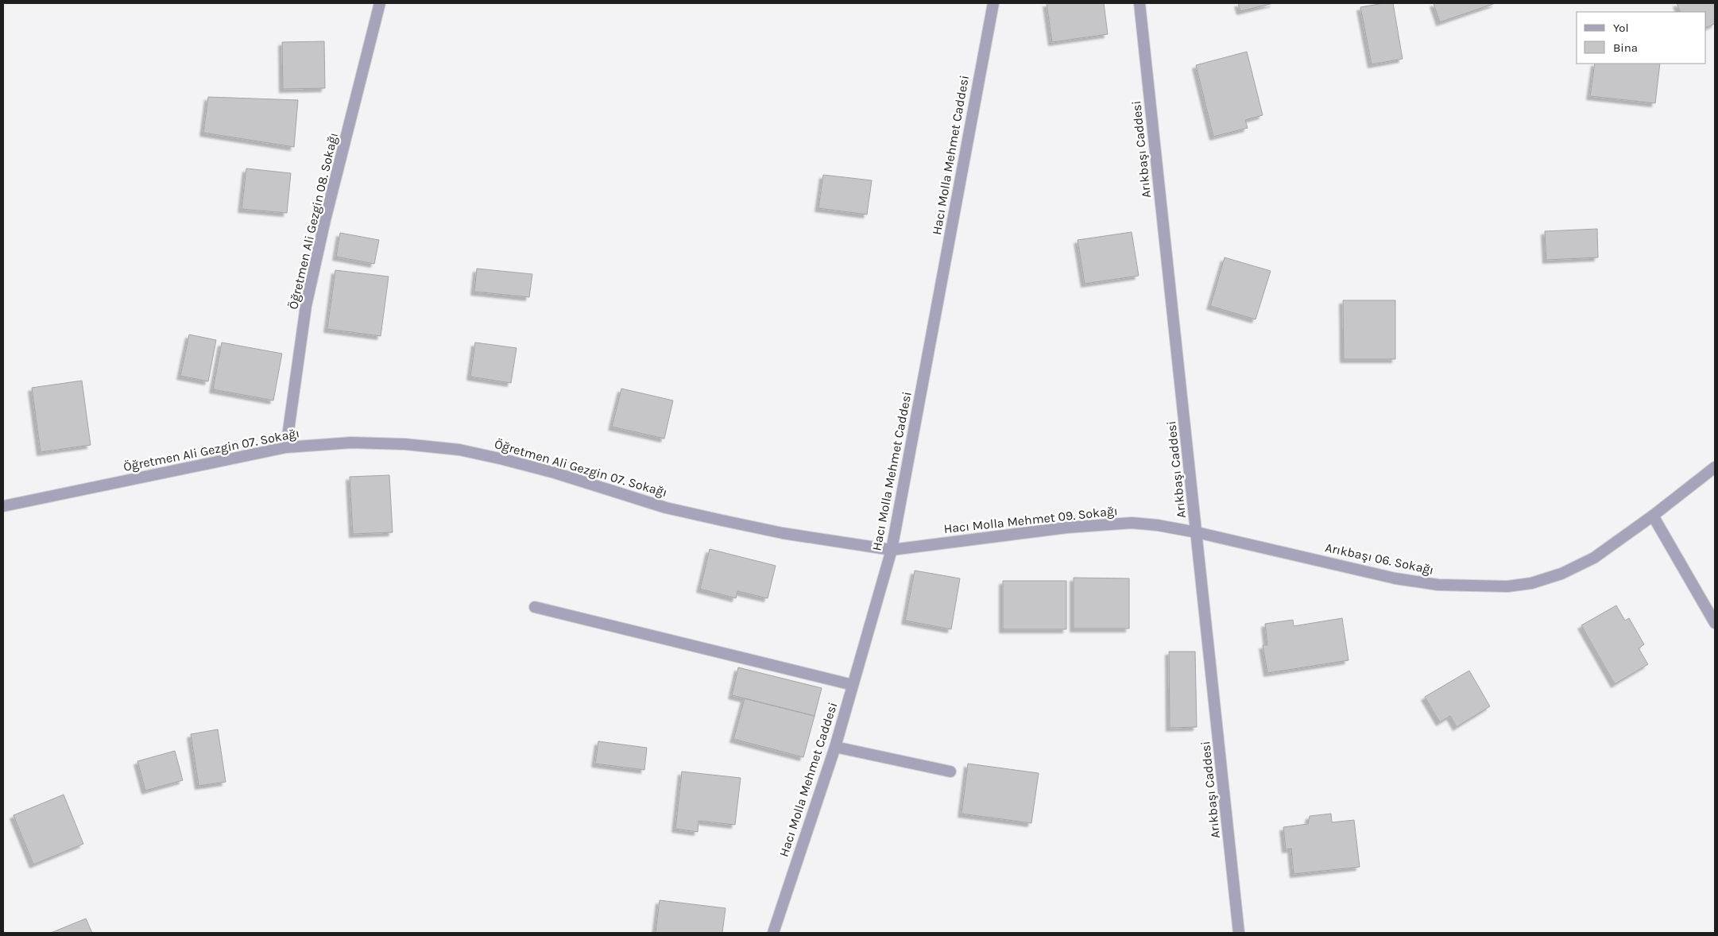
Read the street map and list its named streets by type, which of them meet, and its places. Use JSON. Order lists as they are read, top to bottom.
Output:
{
  "streets": {
    "street": [
      "Arıkbaşı Caddesi",
      "Hacı Molla Mehmet Caddesi",
      "Öğretmen Ali Gezgin 08. Sokağı",
      "Öğretmen Ali Gezgin 07. Sokağı",
      "Hacı Molla Mehmet 09. Sokağı",
      "Arıkbaşı 06. Sokağı"
    ]
  },
  "crossings": [
    ["Arıkbaşı Caddesi", "Hacı Molla Mehmet 09. Sokağı"],
    ["Arıkbaşı Caddesi", "Arıkbaşı 06. Sokağı"],
    ["Hacı Molla Mehmet Caddesi", "Öğretmen Ali Gezgin 07. Sokağı"],
    ["Hacı Molla Mehmet Caddesi", "Hacı Molla Mehmet 09. Sokağı"],
    ["Öğretmen Ali Gezgin 08. Sokağı", "Öğretmen Ali Gezgin 07. Sokağı"],
    ["Öğretmen Ali Gezgin 07. Sokağı", "Hacı Molla Mehmet 09. Sokağı"],
    ["Hacı Molla Mehmet 09. Sokağı", "Arıkbaşı 06. Sokağı"]
  ],
  "legend": ["Yol", "Bina"]
}
